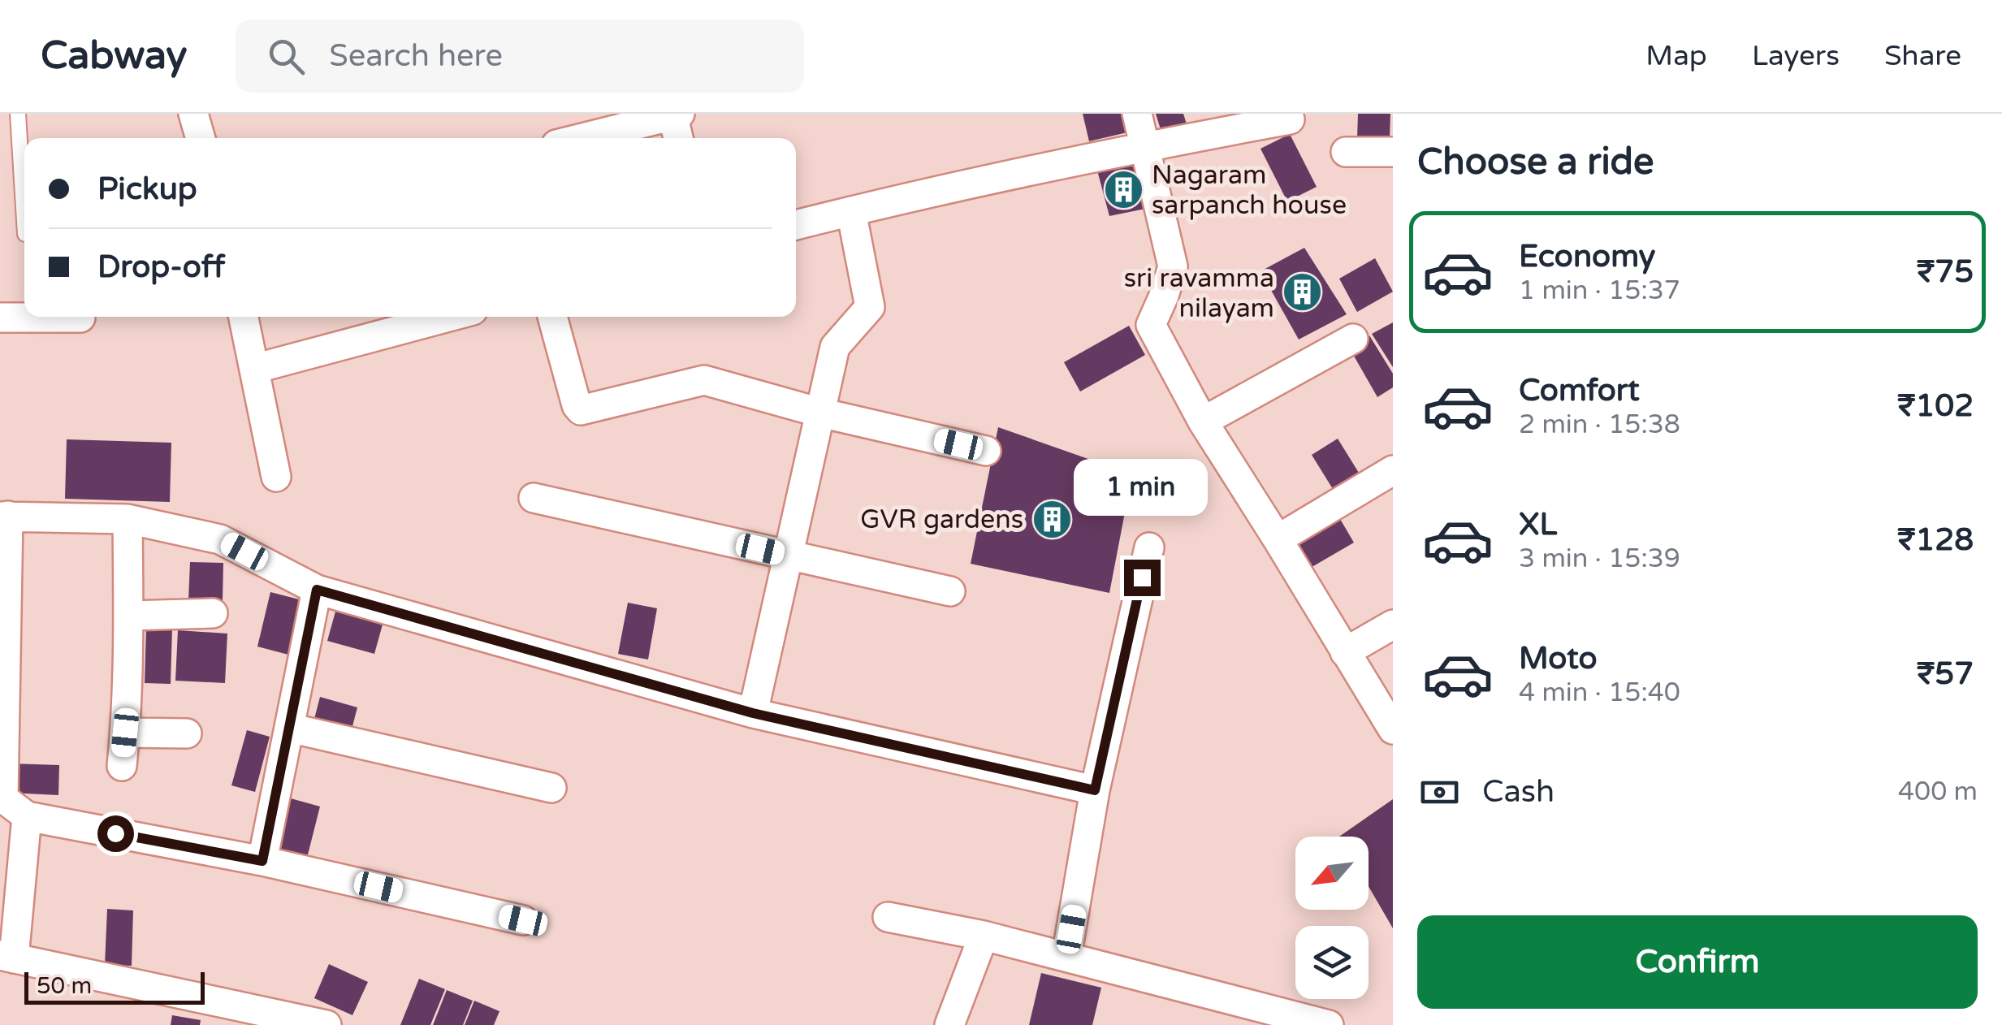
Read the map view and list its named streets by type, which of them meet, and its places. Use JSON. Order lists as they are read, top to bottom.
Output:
{
  "places": {
    "building": ["Nagaram sarpanch house", "sri ravamma nilayam", "GVR gardens"]
  },
  "scale_bar": "50 m",
  "north": "bottom left",
  "page": {
    "header": "Cabway",
    "search": "Search here",
    "nav": ["Map", "Layers", "Share"],
    "heading": "Choose a ride",
    "banner": ["Pickup", "Drop-off"],
    "list": [
      {
        "name": "Economy",
        "note": "1 min · 15:37",
        "value": "₹75"
      },
      {
        "name": "Comfort",
        "note": "2 min · 15:38",
        "value": "₹102"
      },
      {
        "name": "XL",
        "note": "3 min · 15:39",
        "value": "₹128"
      },
      {
        "name": "Moto",
        "note": "4 min · 15:40",
        "value": "₹57"
      }
    ],
    "bubble": "1 min",
    "pay": ["Cash", "400 m"],
    "buttons": "Confirm",
    "scale": "50 m"
  }
}
